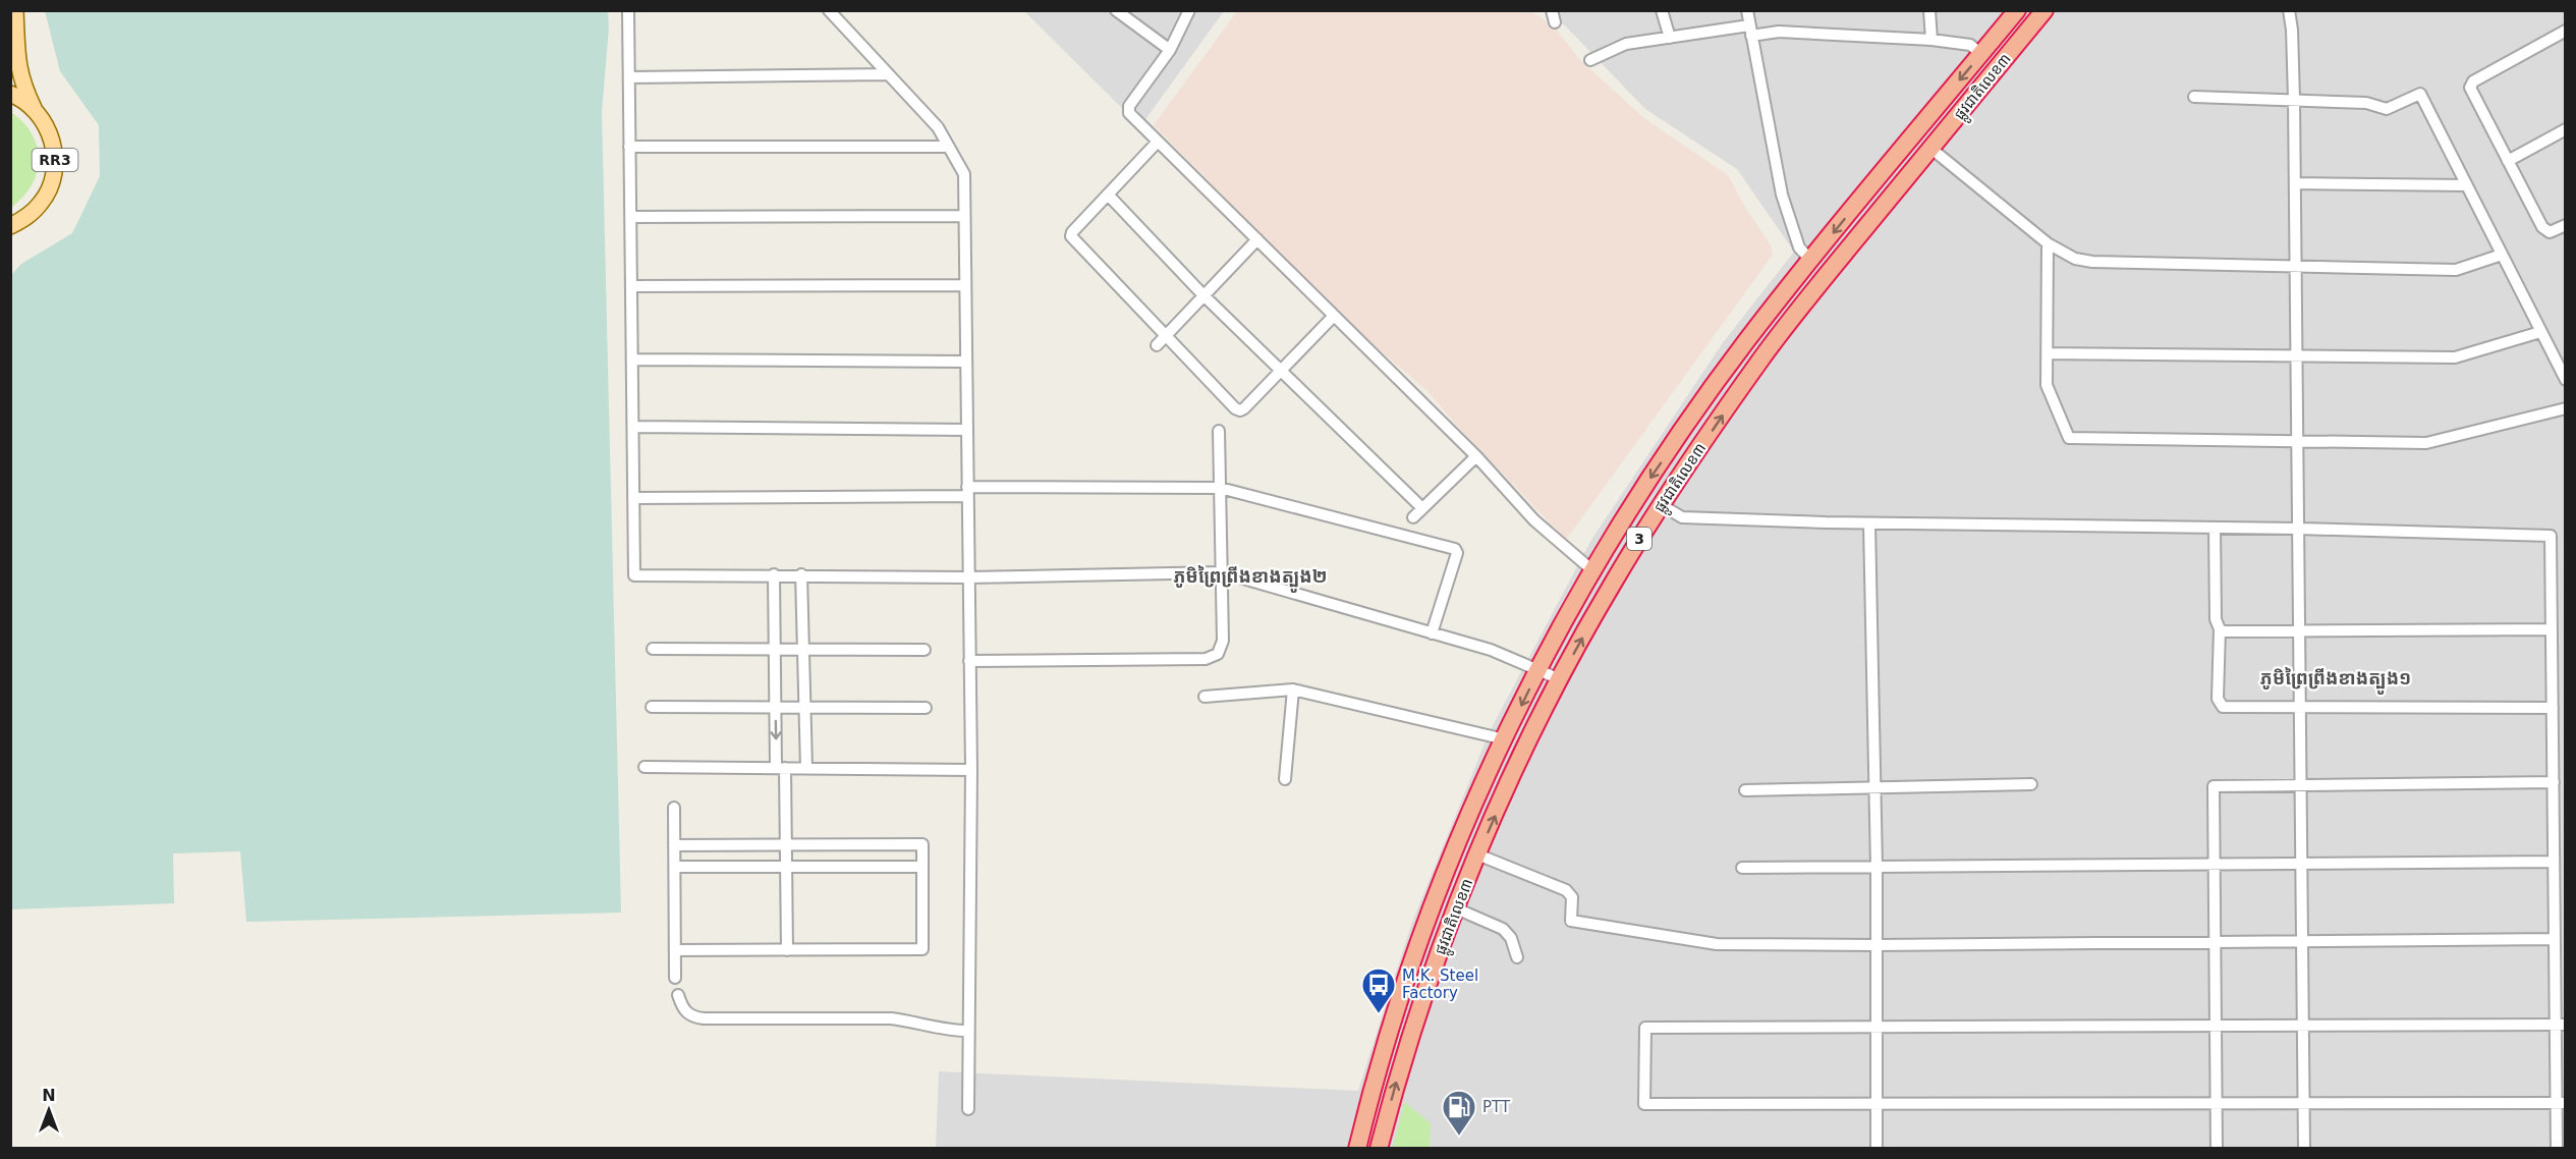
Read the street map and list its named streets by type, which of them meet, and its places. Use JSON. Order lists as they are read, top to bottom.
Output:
{
  "streets": {
    "highway": ["ផ្លូវជាតិលេខ៣", "3"],
    "main road": ["RR3"]
  },
  "districts": ["ភូមិព្រៃព្រីងខាងត្បូង២", "ភូមិព្រៃព្រីងខាងត្បូង១"],
  "places": {
    "bus stop": ["M.K. Steel Factory"],
    "fuel station": ["PTT"]
  },
  "north": "top"
}
